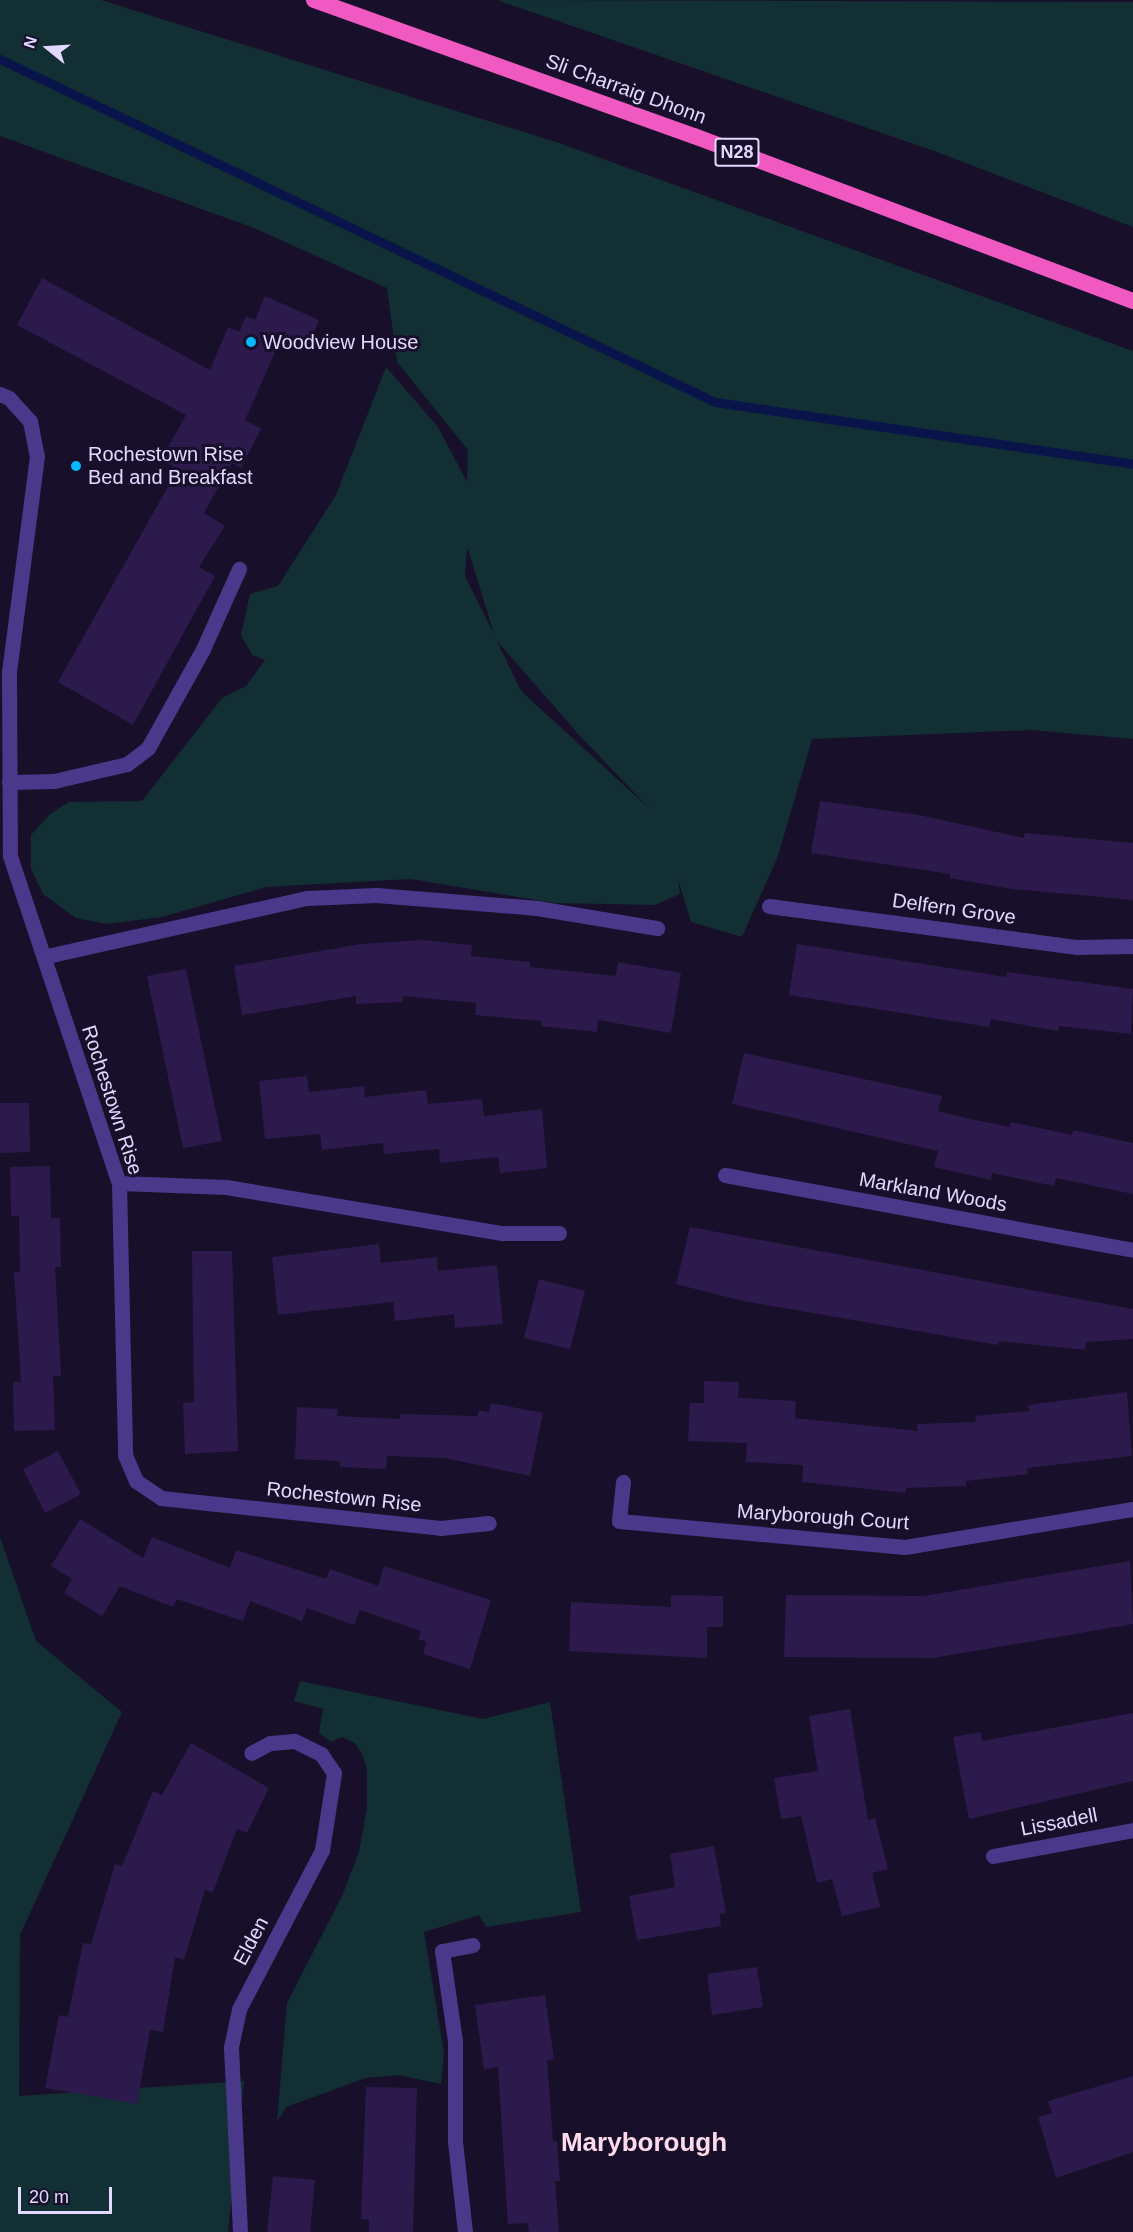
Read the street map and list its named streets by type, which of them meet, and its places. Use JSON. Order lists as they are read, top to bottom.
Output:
{
  "streets": {
    "highway": ["Sli Charraig Dhonn", "N28"],
    "street": [
      "Delfern Grove",
      "Rochestown Rise",
      "Markland Woods",
      "Maryborough Court",
      "Lissadell",
      "Elden"
    ]
  },
  "districts": ["Maryborough"],
  "places": ["Woodview House", "Rochestown Rise Bed and Breakfast"],
  "scale_bar": "20 m",
  "north": "left"
}
